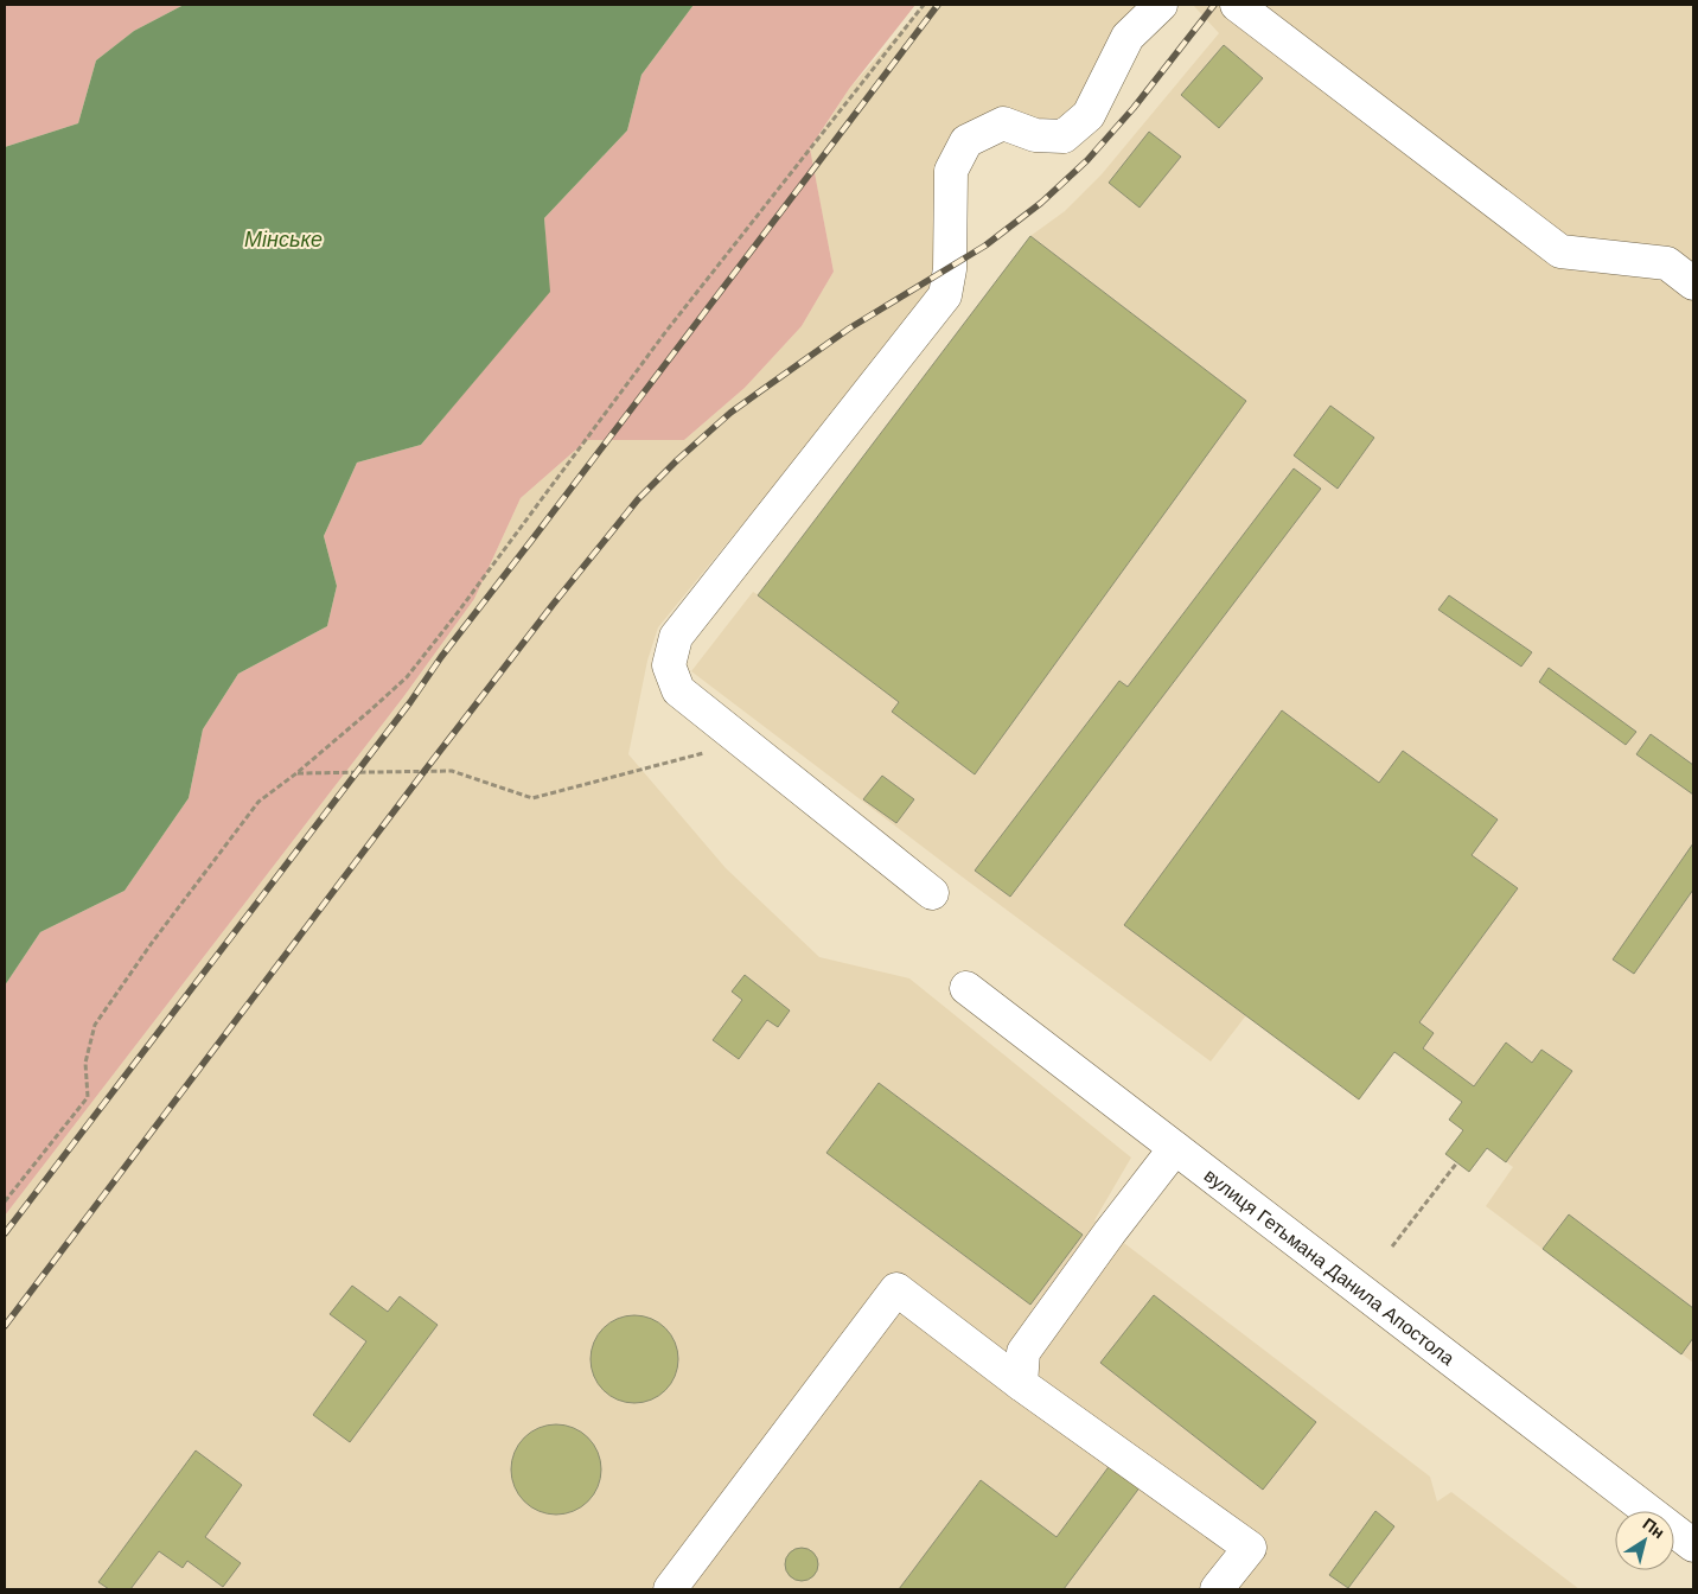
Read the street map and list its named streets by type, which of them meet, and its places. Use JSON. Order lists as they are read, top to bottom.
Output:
{
  "streets": {
    "street": ["вулиця Гетьмана Данила Апостола"]
  },
  "water": ["Мінське"],
  "north": "top right"
}
